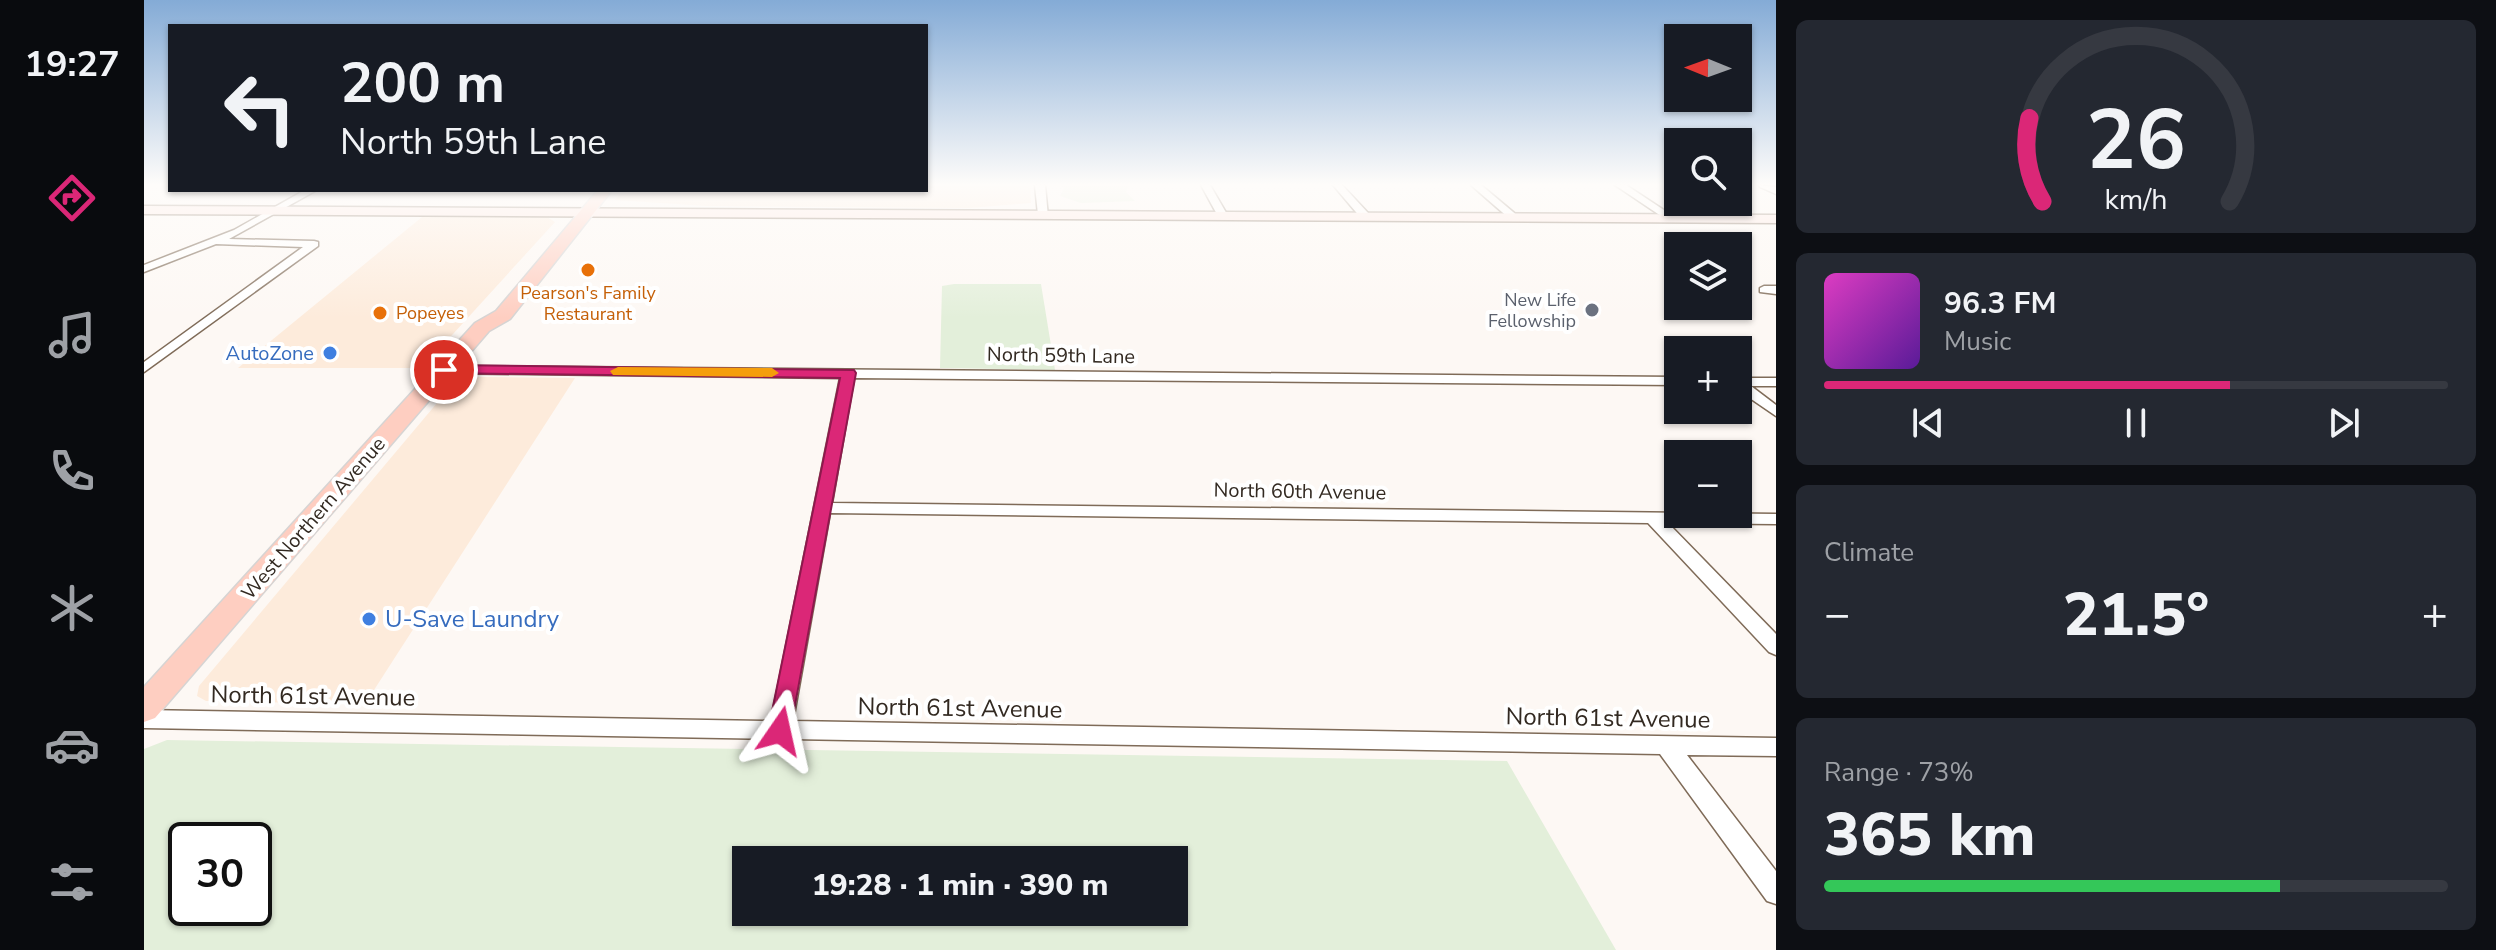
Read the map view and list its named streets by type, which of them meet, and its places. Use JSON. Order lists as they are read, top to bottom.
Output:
{
  "streets": {
    "main road": ["West Northern Avenue"],
    "street": ["North 59th Lane", "North 60th Avenue", "North 61st Avenue"]
  },
  "crossings": [
    ["North 59th Lane", "West Northern Avenue"]
  ],
  "places": [
    "Pearson's Family Restaurant",
    "New Life Fellowship",
    "Popeyes",
    "AutoZone",
    "U-Save Laundry"
  ],
  "north": "left",
  "page": {
    "tabs": "19:27",
    "map_buttons": ["+", "−"],
    "turn": ["200 m", "North 59th Lane"],
    "song": ["96.3 FM", "Music"],
    "tile": [
      "Climate",
      ["Range · 73%", "365 km"]
    ],
    "heat": ["−", "21.5°", "+"],
    "limit": "30",
    "trip": "19:28 · 1 min · 390 m",
    "gauge": ["26", "km/h"]
  }
}
